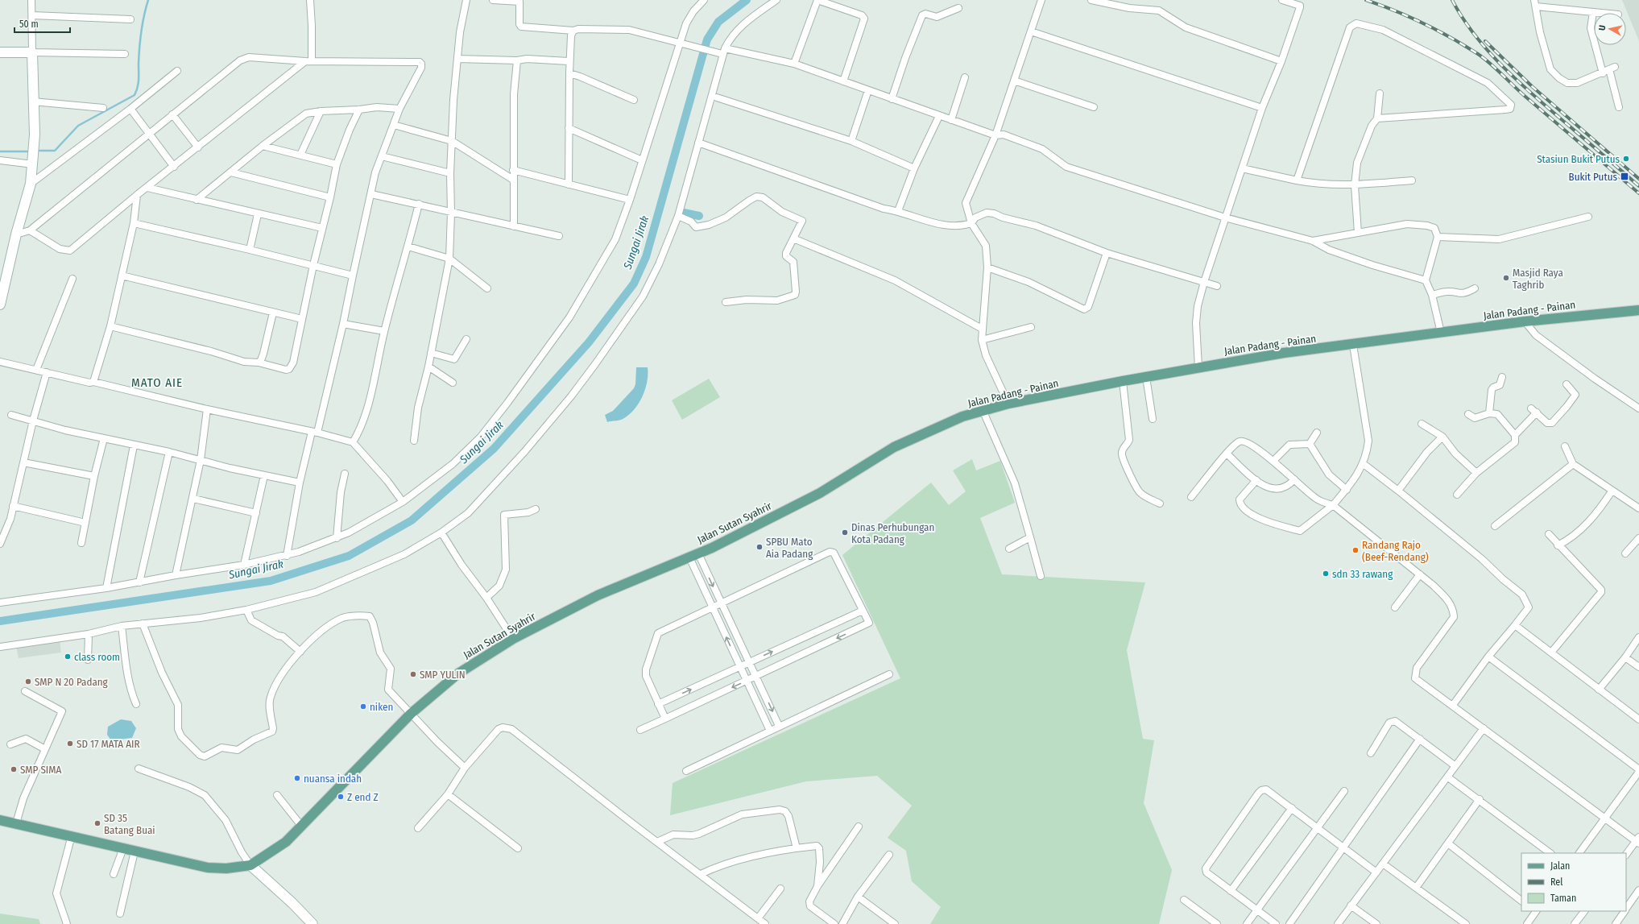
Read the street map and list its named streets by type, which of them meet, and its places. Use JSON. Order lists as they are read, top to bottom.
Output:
{
  "streets": {
    "main road": ["Jalan Padang - Painan", "Jalan Sutan Syahrir"]
  },
  "crossings": [
    ["Jalan Padang - Painan", "Jalan Sutan Syahrir"]
  ],
  "districts": ["MATO AIE"],
  "water": ["Sungai Jirak"],
  "places": {
    "other": [
      "Stasiun Bukit Putus",
      "Masjid Raya Taghrib",
      "Dinas Perhubungan Kota Padang",
      "SPBU Mato Aia Padang",
      "Randang Rajo (Beef-Rendang)",
      "sdn 33 rawang",
      "class room",
      "SMP YULIN",
      "SMP N 20 Padang",
      "niken",
      "SD 17 MATA AIR",
      "SMP SIMA",
      "nuansa indah",
      "Z end Z",
      "SD 35 Batang Buai"
    ],
    "transit": ["Bukit Putus"]
  },
  "legend": ["Jalan", "Rel", "Taman"],
  "scale_bar": "50 m",
  "north": "left"
}
